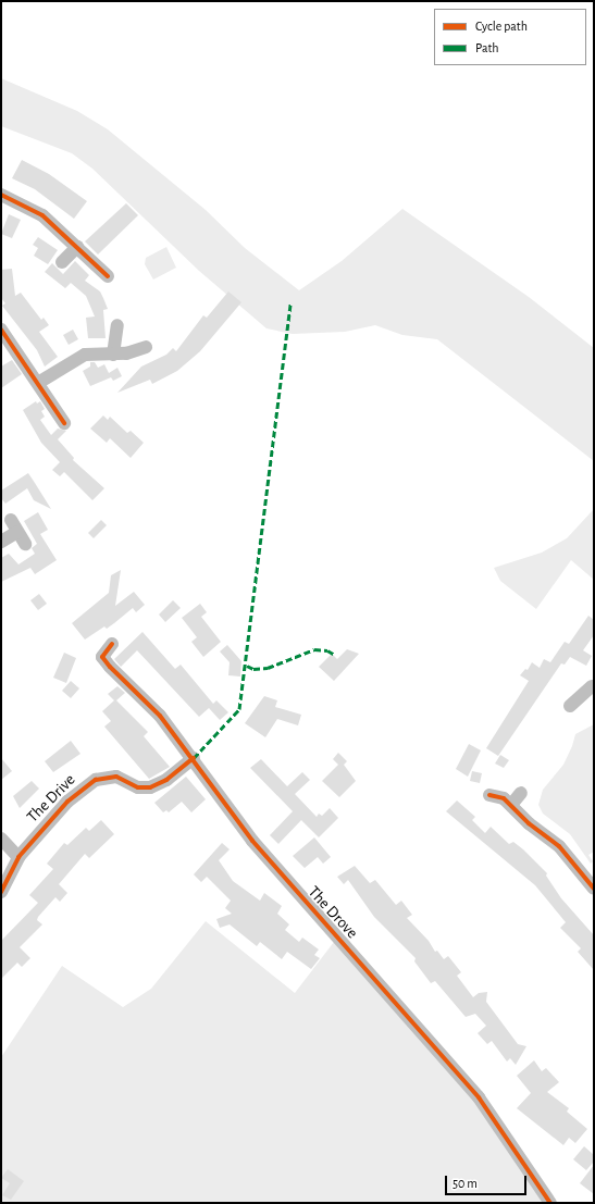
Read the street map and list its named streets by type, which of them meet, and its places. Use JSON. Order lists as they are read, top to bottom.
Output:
{
  "streets": {
    "street": ["The Drive", "The Drove"]
  },
  "crossings": [
    ["The Drive", "The Drove"]
  ],
  "legend": ["Cycle path", "Path"],
  "scale_bar": "50 m"
}
